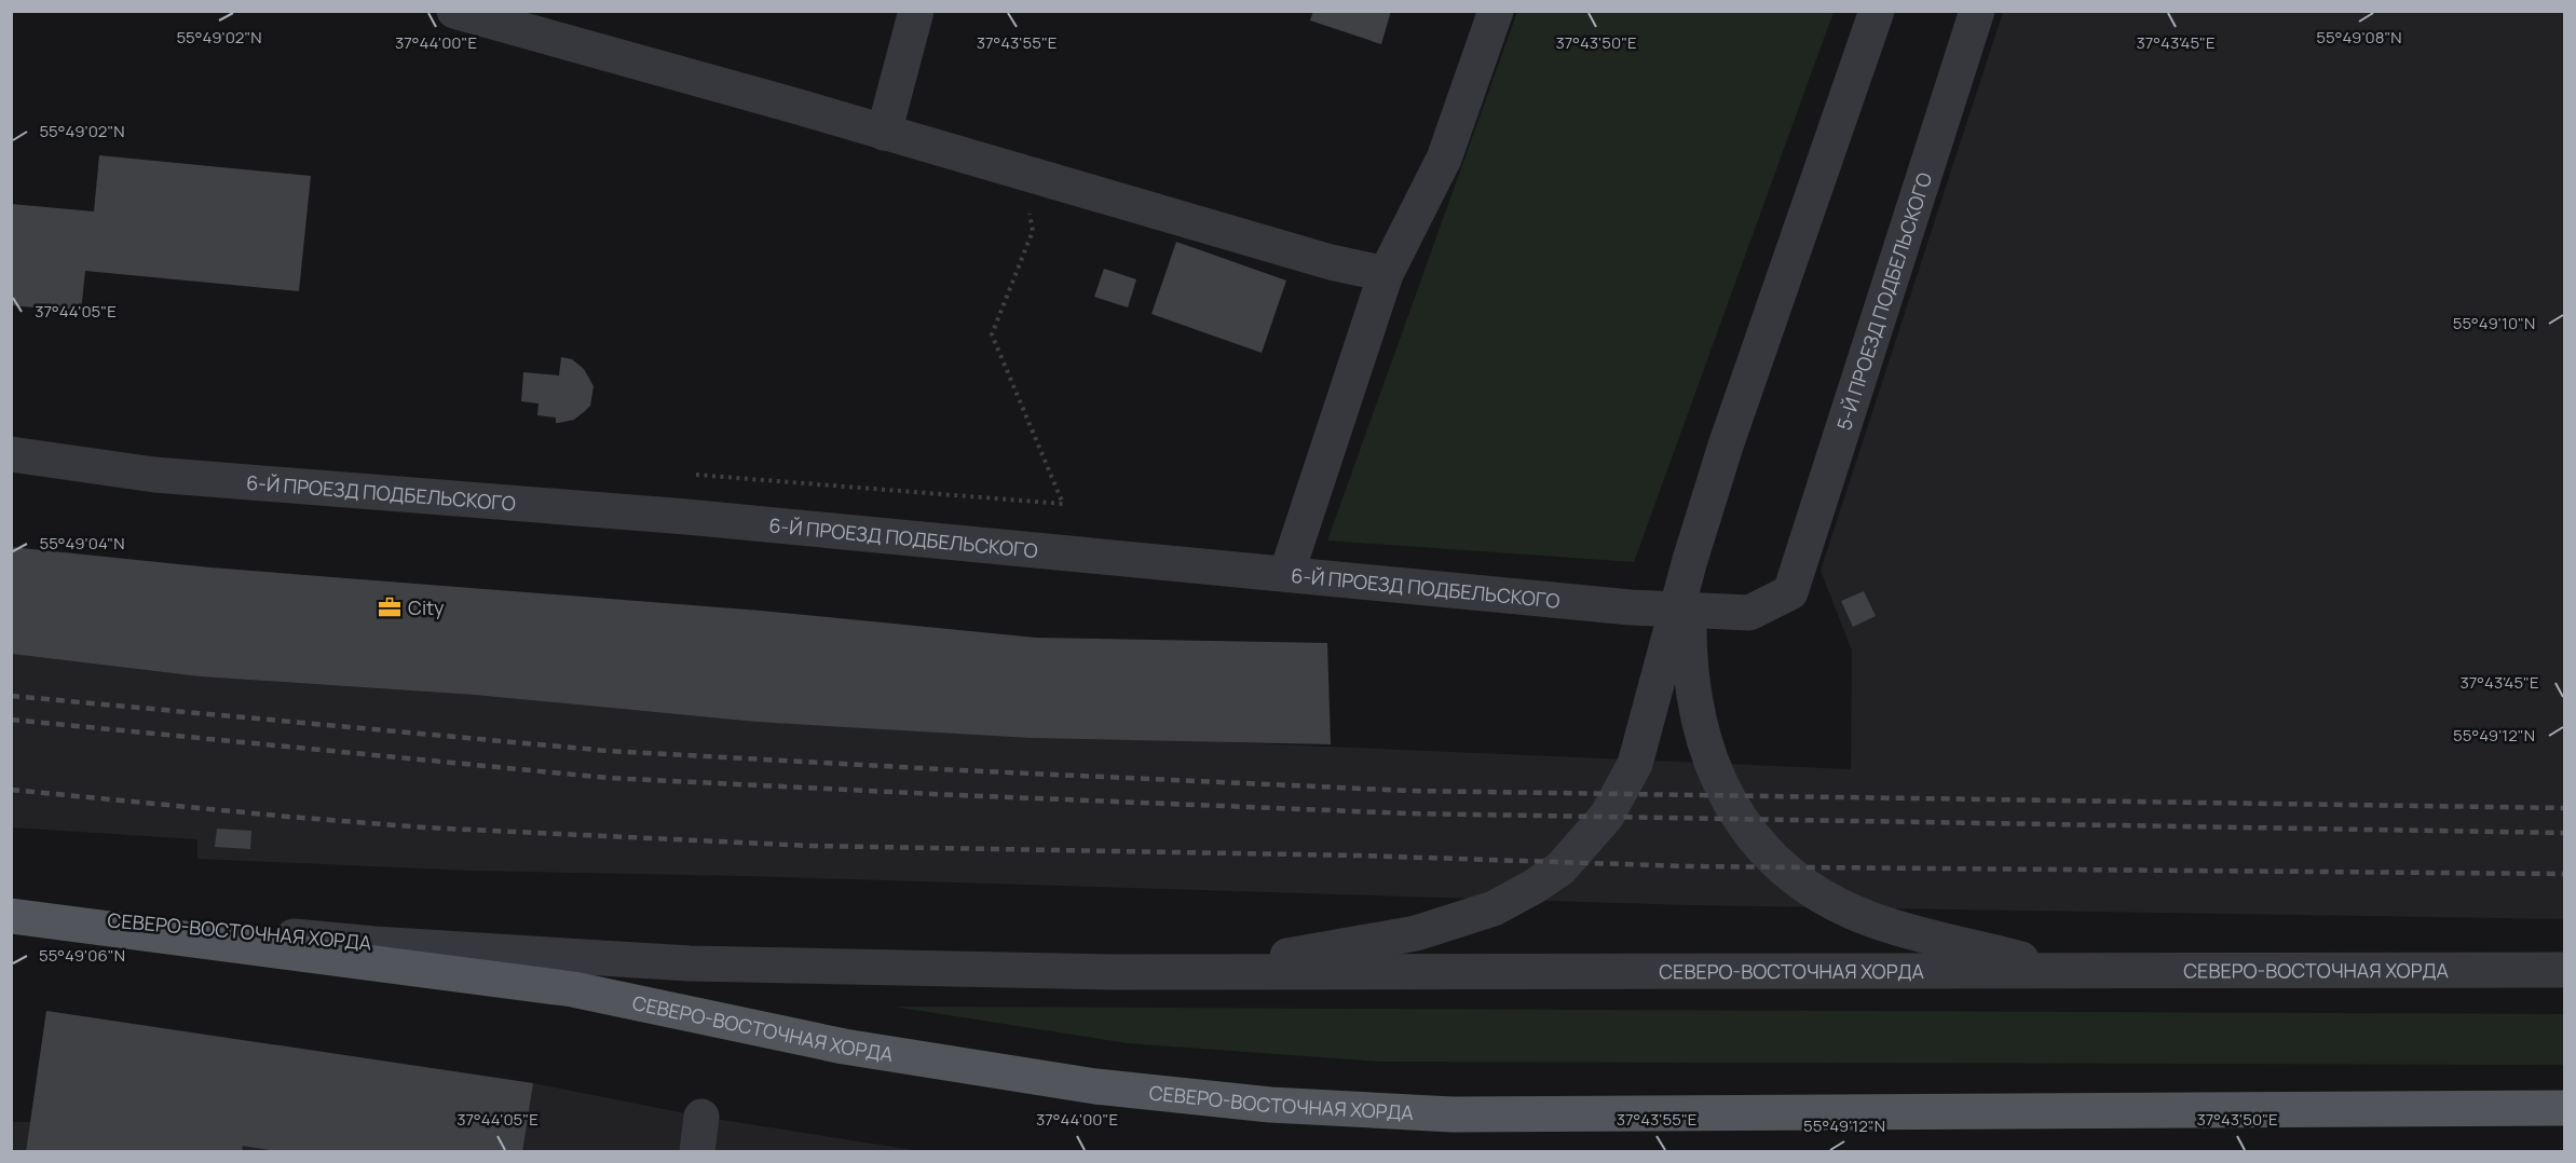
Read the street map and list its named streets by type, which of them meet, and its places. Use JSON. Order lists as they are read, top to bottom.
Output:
{
  "streets": {
    "main road": ["СЕВЕРО-ВОСТОЧНАЯ ХОРДА"],
    "street": ["5-Й ПРОЕЗД ПОДБЕЛЬСКОГО", "6-Й ПРОЕЗД ПОДБЕЛЬСКОГО"]
  },
  "crossings": [
    ["5-Й ПРОЕЗД ПОДБЕЛЬСКОГО", "6-Й ПРОЕЗД ПОДБЕЛЬСКОГО"]
  ],
  "places": {
    "office": ["City"]
  },
  "coordinates": [
    "55°49'02\"N",
    "55°49'08\"N",
    "37°43'50\"E",
    "37°44'00\"E",
    "37°43'55\"E",
    "37°43'45\"E",
    "37°44'05\"E",
    "55°49'10\"N",
    "55°49'04\"N",
    "55°49'12\"N",
    "55°49'06\"N"
  ]
}
